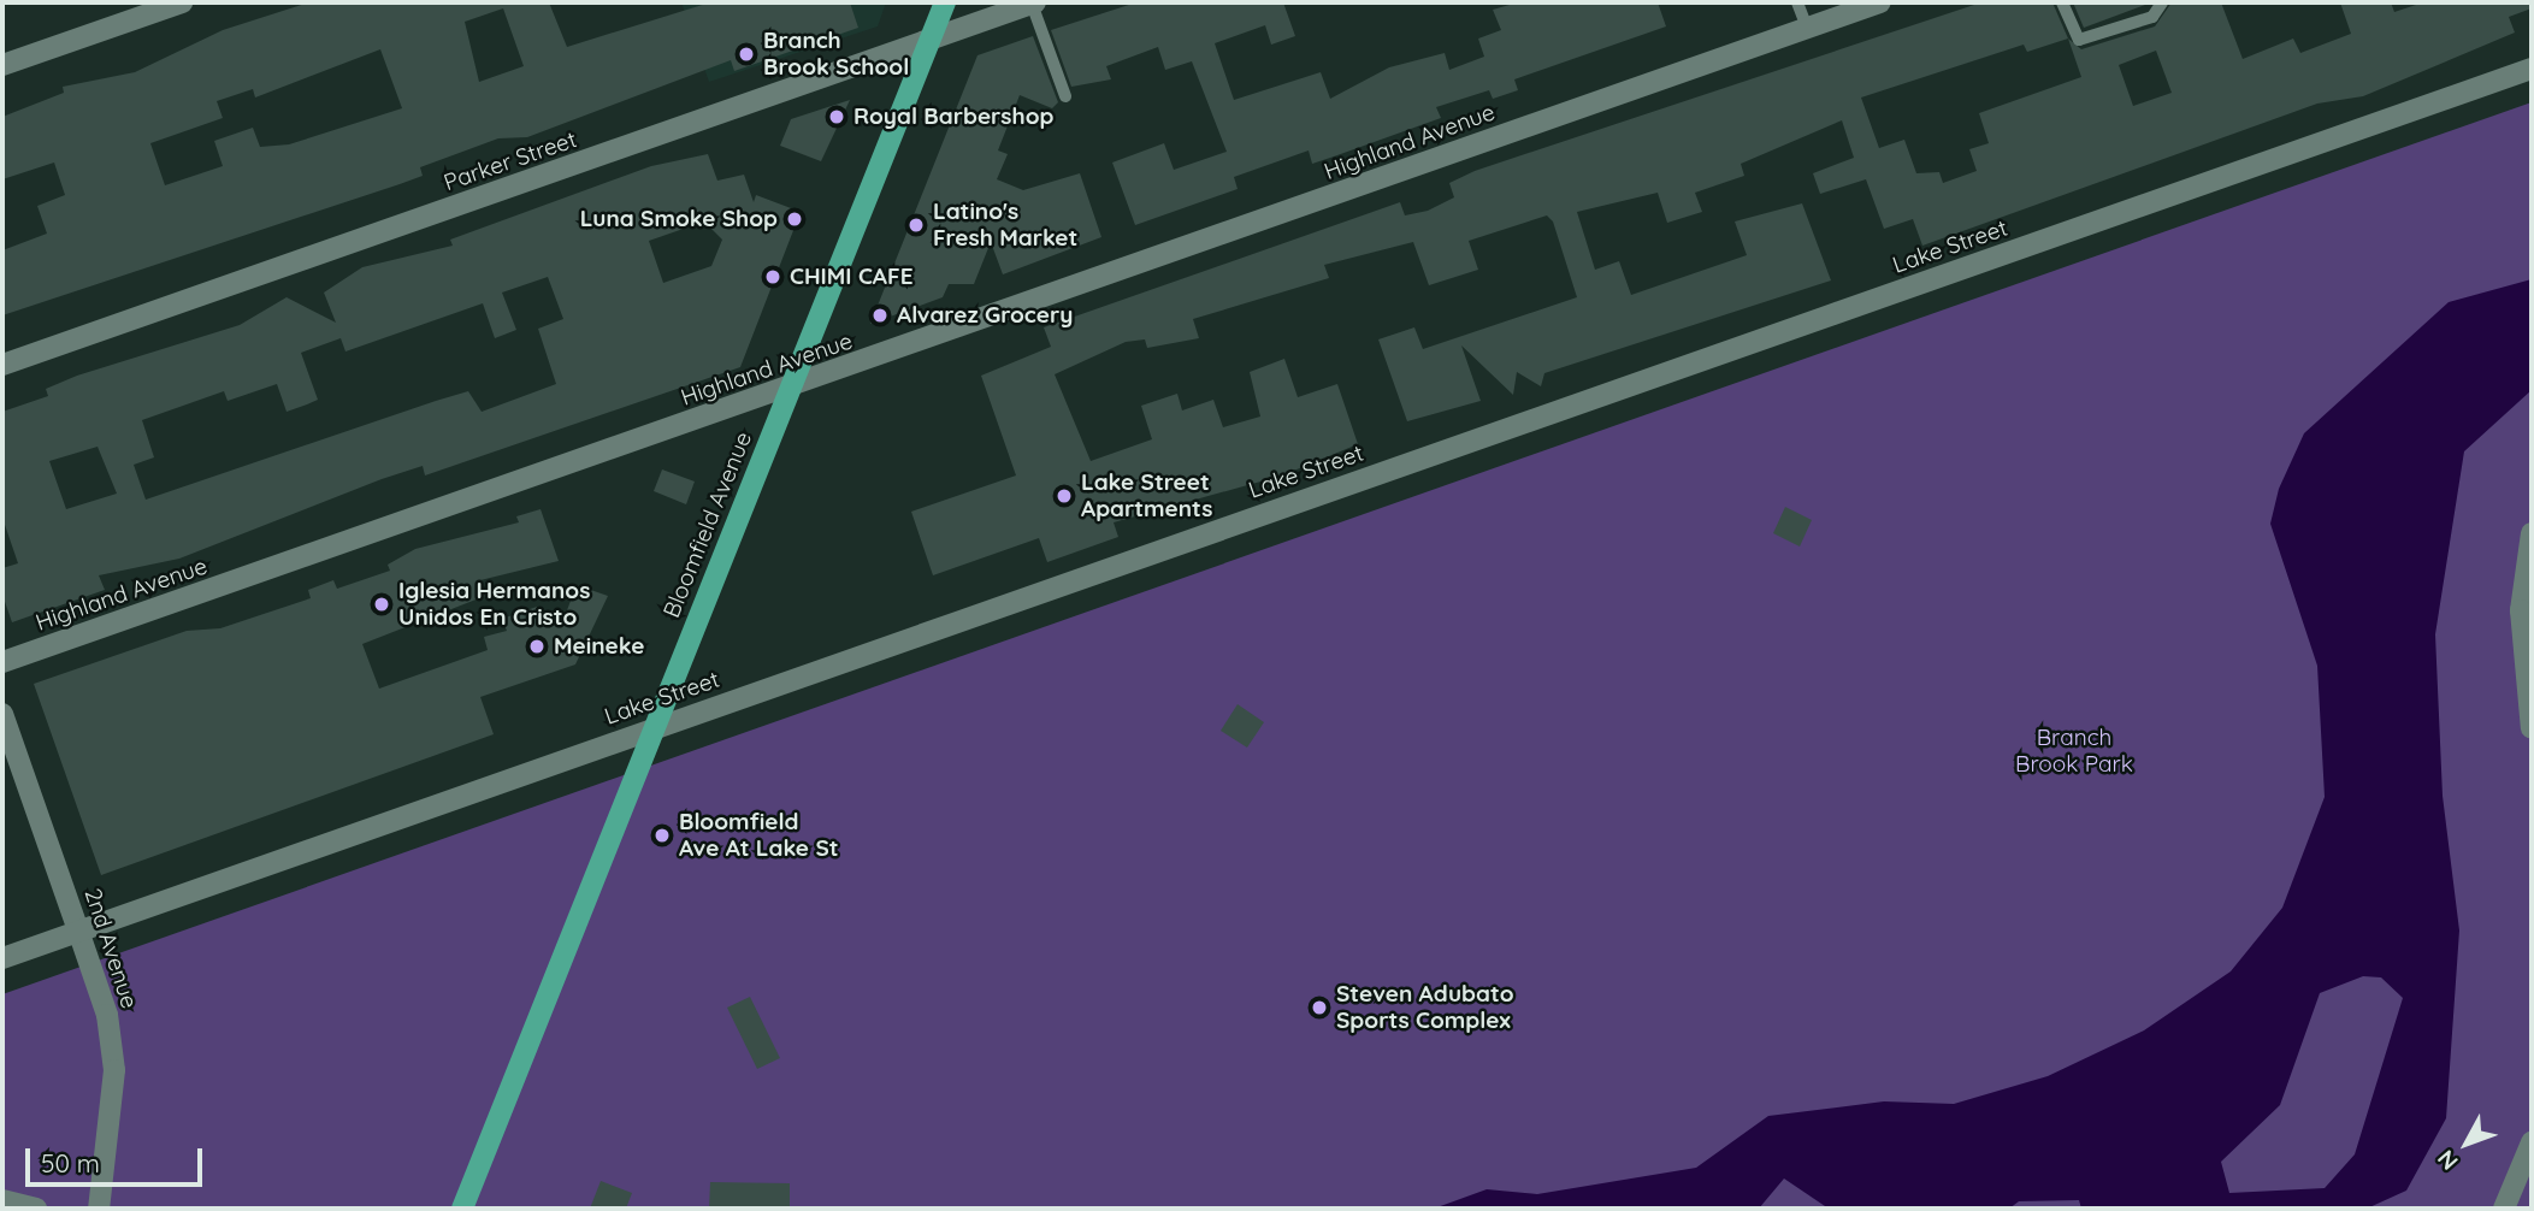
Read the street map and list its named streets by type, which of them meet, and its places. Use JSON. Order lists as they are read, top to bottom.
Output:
{
  "streets": {
    "main road": ["Bloomfield Avenue"],
    "street": [
      "Highland Avenue",
      "Parker Street",
      "Lake Street",
      "2nd Avenue"
    ]
  },
  "crossings": [
    ["Highland Avenue", "Bloomfield Avenue"],
    ["Parker Street", "Bloomfield Avenue"],
    ["Lake Street", "Bloomfield Avenue"],
    ["Lake Street", "2nd Avenue"]
  ],
  "parks": ["Branch Brook Park"],
  "places": [
    "Branch Brook School",
    "Royal Barbershop",
    "Luna Smoke Shop",
    "Latino's Fresh Market",
    "CHIMI CAFE",
    "Alvarez Grocery",
    "Lake Street Apartments",
    "Iglesia Hermanos Unidos En Cristo",
    "Meineke",
    "Bloomfield Ave At Lake St",
    "Steven Adubato Sports Complex"
  ],
  "scale_bar": "50 m",
  "north": "bottom left"
}
